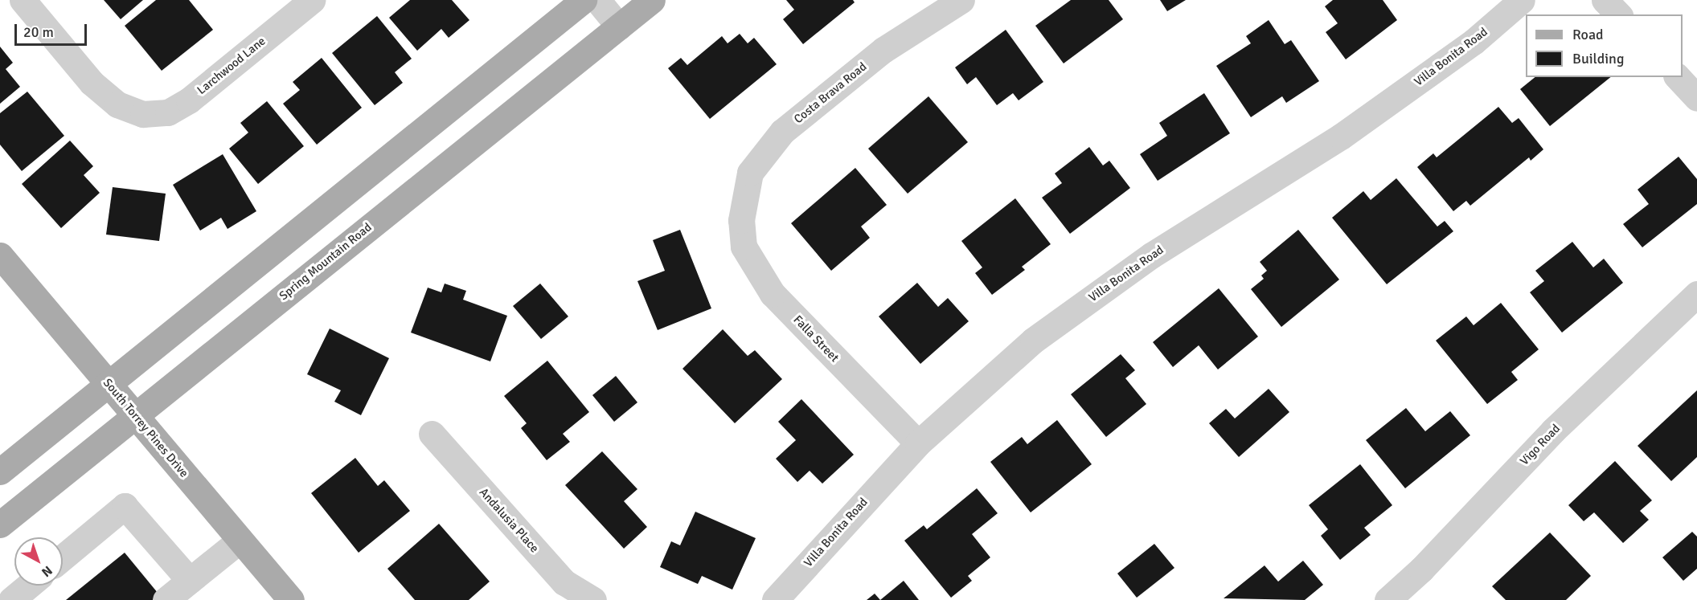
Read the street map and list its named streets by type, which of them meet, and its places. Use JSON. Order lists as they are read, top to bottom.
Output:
{
  "streets": {
    "main road": ["Spring Mountain Road", "South Torrey Pines Drive"],
    "street": [
      "Villa Bonita Road",
      "Larchwood Lane",
      "Costa Brava Road",
      "Falla Street",
      "Vigo Road",
      "Andalusia Place"
    ]
  },
  "crossings": [
    ["Villa Bonita Road", "Falla Street"],
    ["Costa Brava Road", "Falla Street"],
    ["Spring Mountain Road", "South Torrey Pines Drive"]
  ],
  "legend": ["Road", "Building"],
  "scale_bar": "20 m",
  "north": "bottom right"
}
